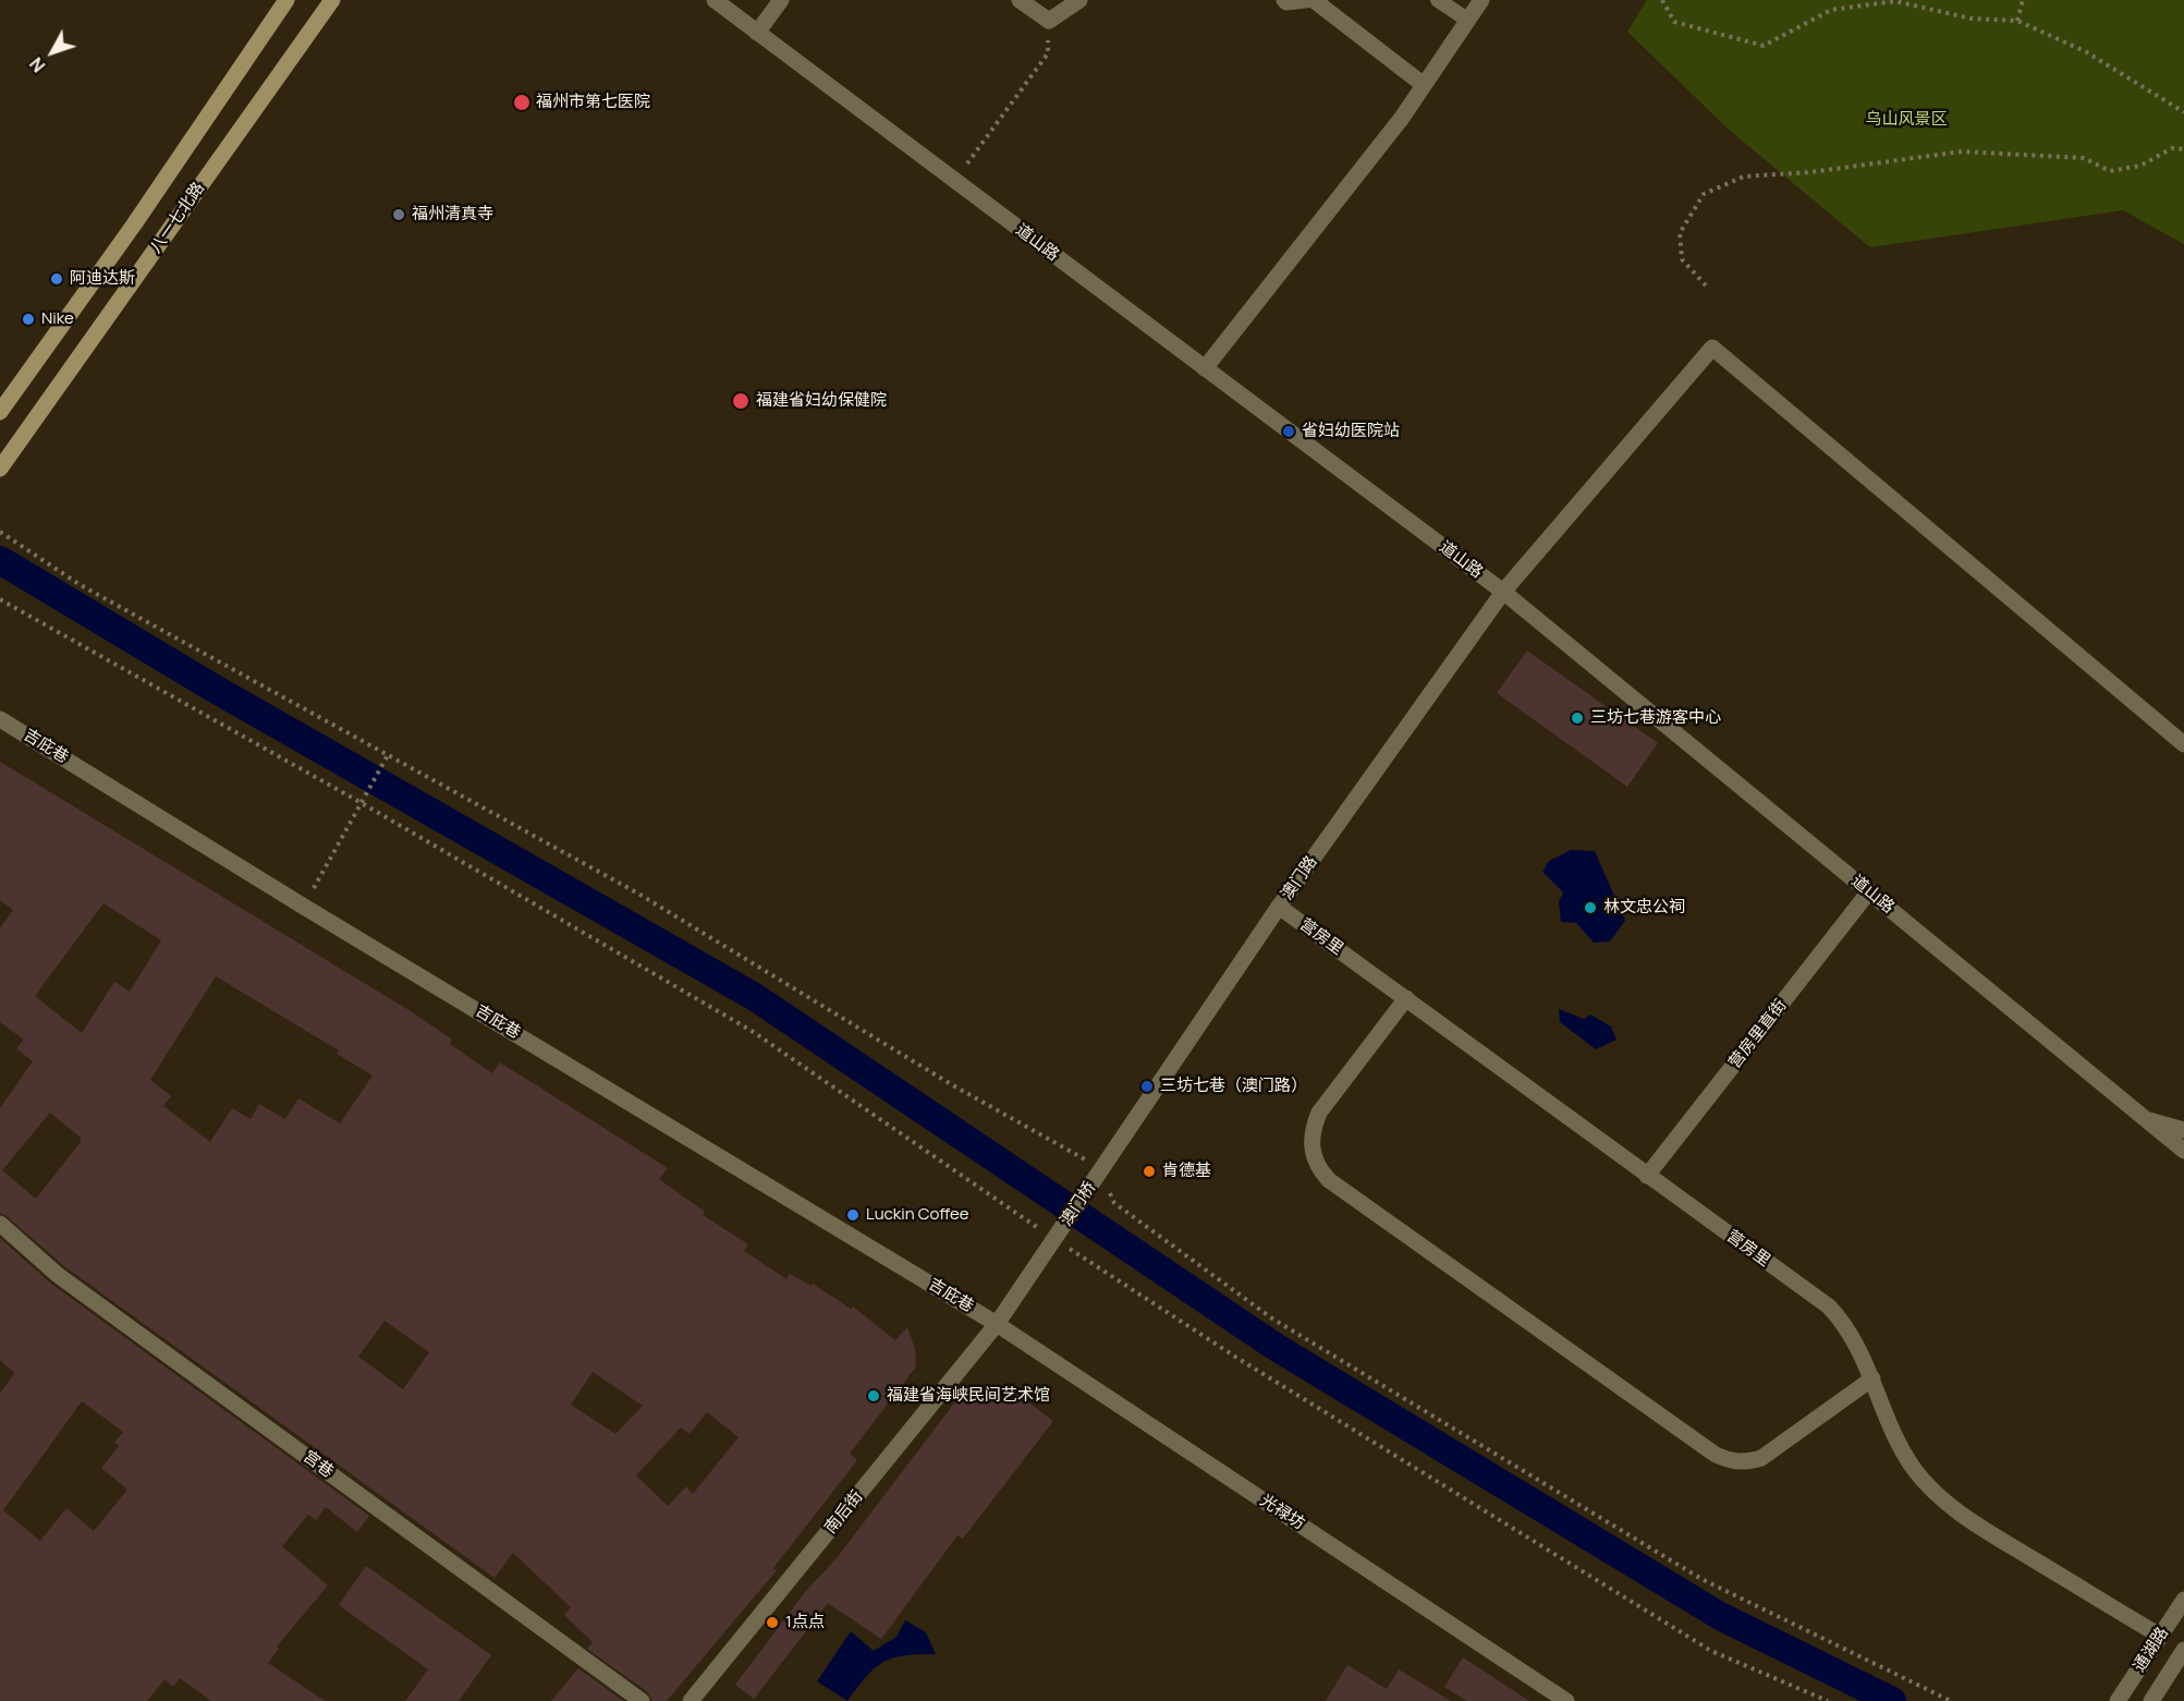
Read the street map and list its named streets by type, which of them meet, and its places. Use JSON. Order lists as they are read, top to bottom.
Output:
{
  "streets": {
    "main road": ["八一七北路"],
    "street": [
      "道山路",
      "吉庇巷",
      "澳门路",
      "营房里",
      "营房里直街",
      "澳门桥",
      "宫巷",
      "南后街",
      "光禄坊",
      "通湖路"
    ]
  },
  "crossings": [
    ["道山路", "澳门路"],
    ["道山路", "营房里直街"],
    ["吉庇巷", "南后街"],
    ["吉庇巷", "光禄坊"],
    ["澳门路", "营房里"],
    ["澳门路", "澳门桥"],
    ["营房里", "营房里直街"],
    ["营房里", "通湖路"],
    ["南后街", "光禄坊"]
  ],
  "parks": ["乌山风景区"],
  "places": [
    "福州市第七医院",
    "福州清真寺",
    "阿迪达斯",
    "Nike",
    "福建省妇幼保健院",
    "省妇幼医院站",
    "三坊七巷游客中心",
    "林文忠公祠",
    "三坊七巷（澳门路）",
    "肯德基",
    "Luckin Coffee",
    "福建省海峡民间艺术馆",
    "1点点"
  ],
  "north": "bottom left"
}
